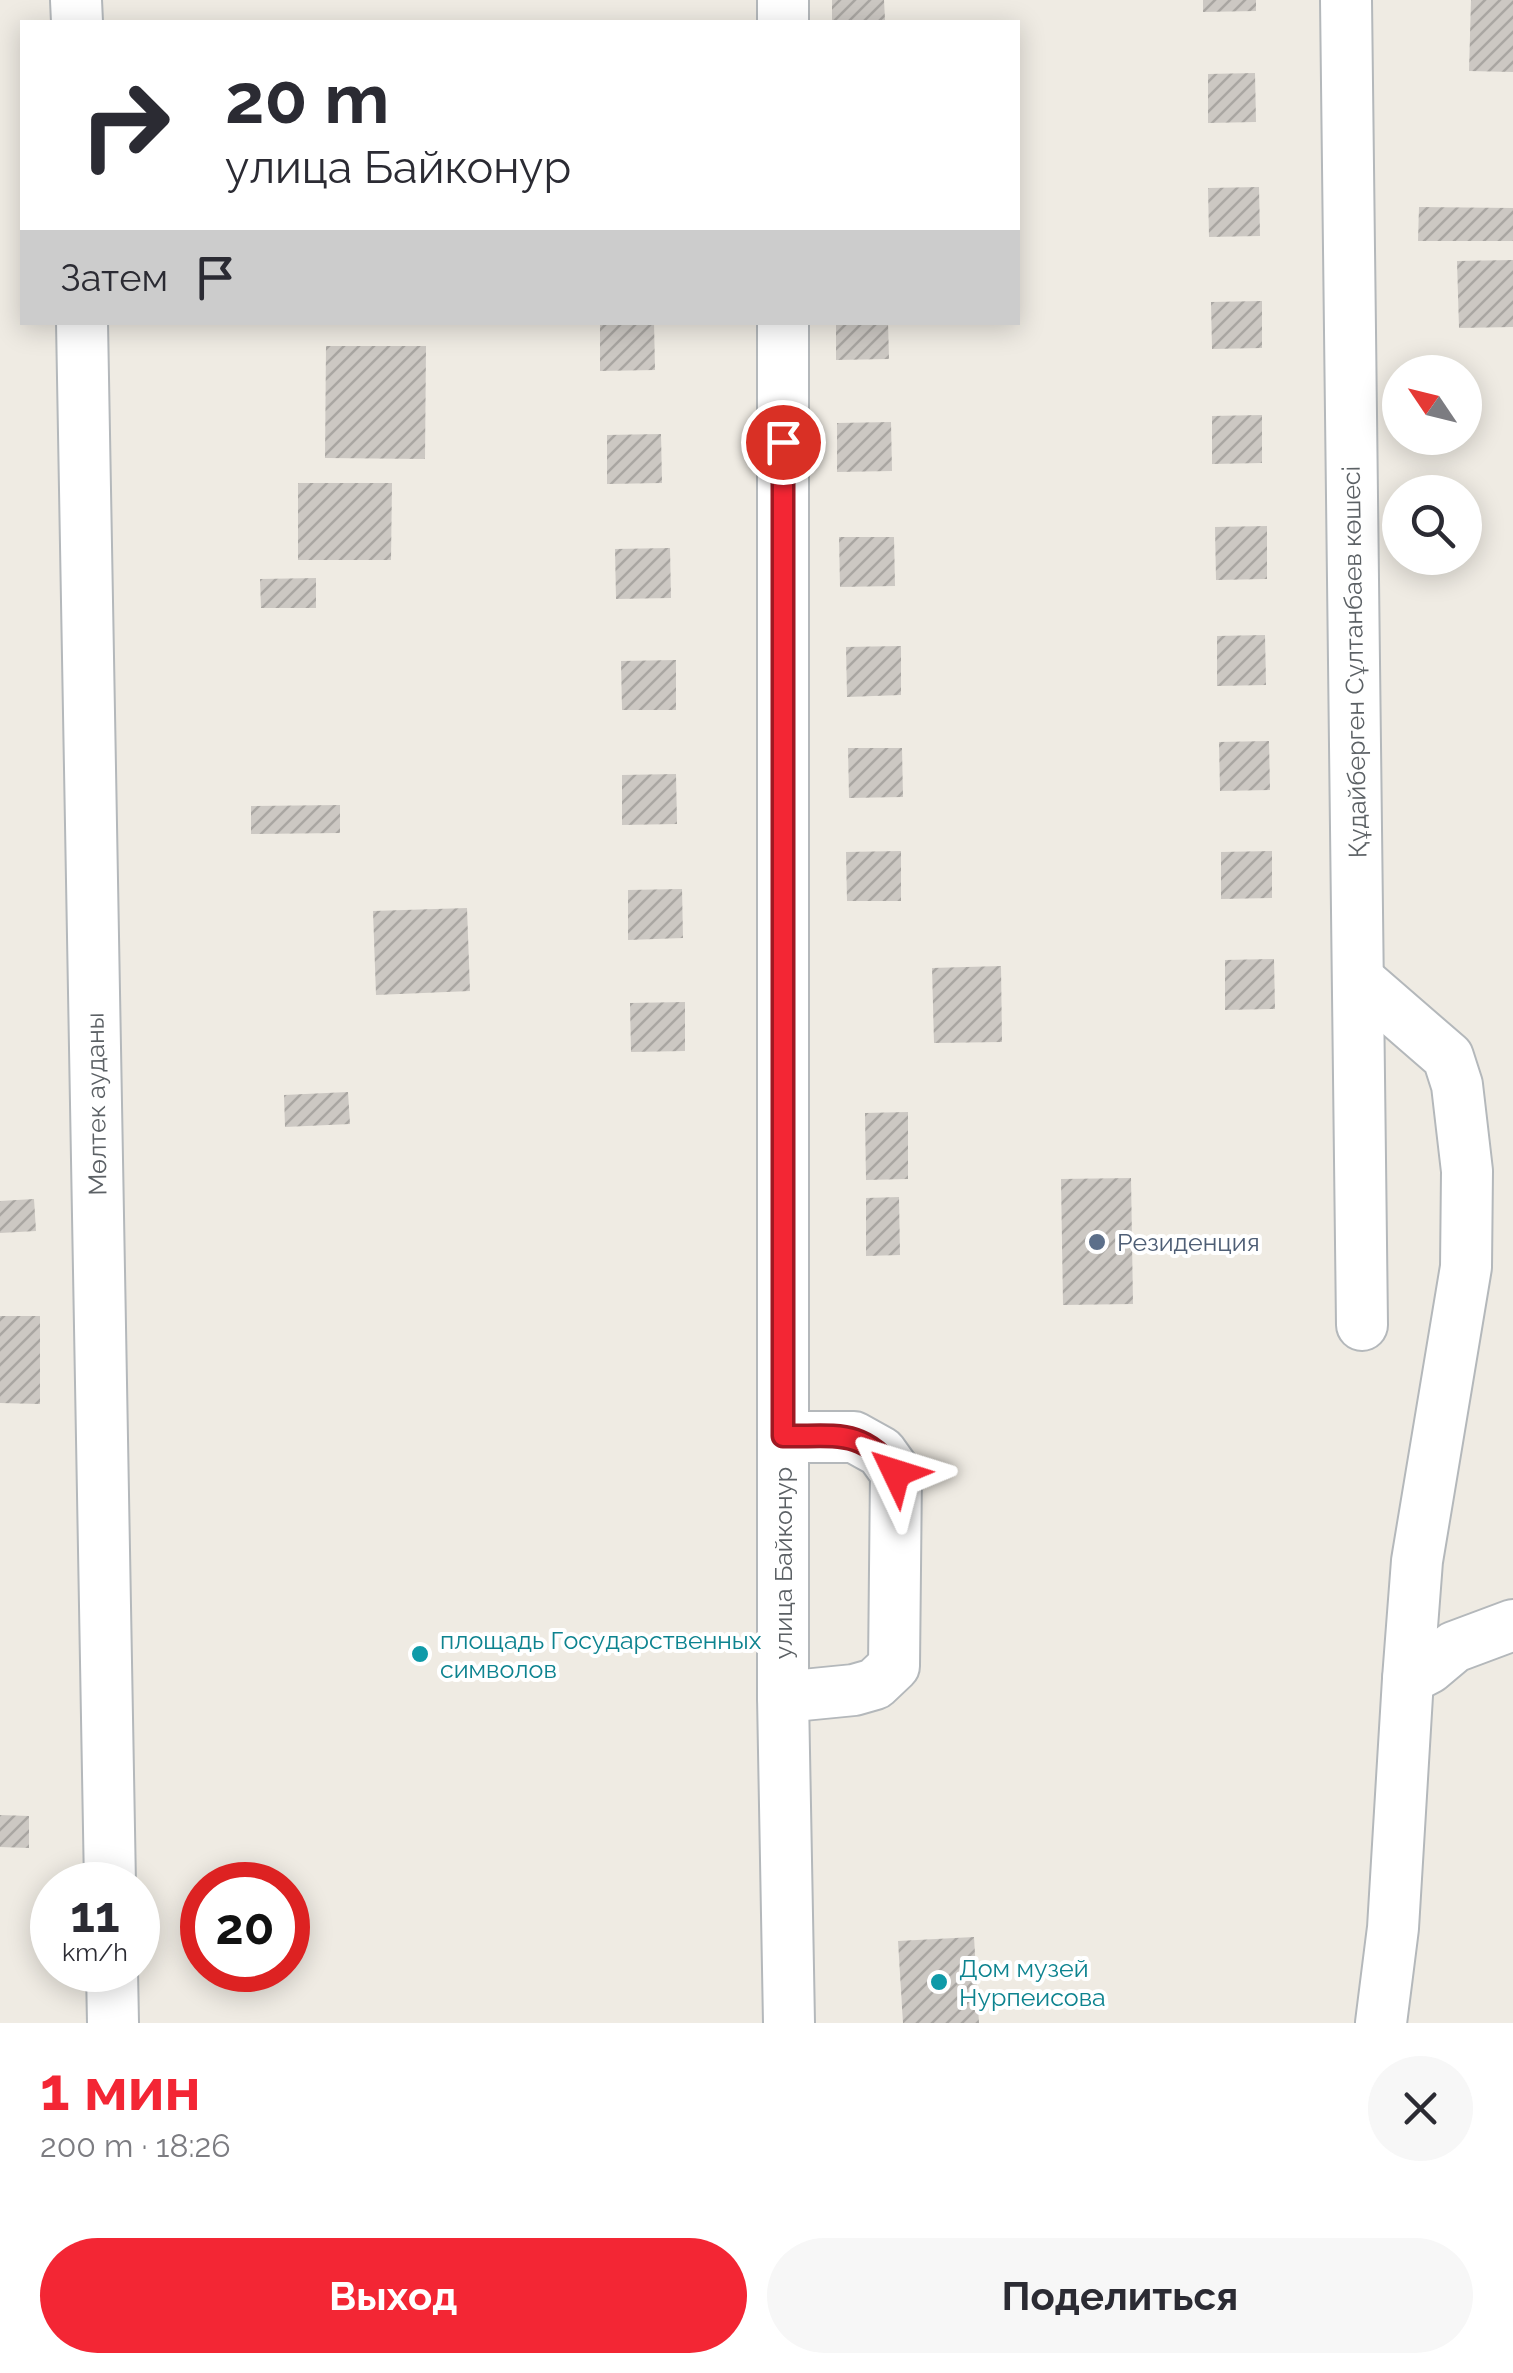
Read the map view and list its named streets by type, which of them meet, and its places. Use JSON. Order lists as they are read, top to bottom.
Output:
{
  "streets": {
    "street": ["Құдайберген Сұлтанбаев көшесі", "Мөлтек ауданы", "улица Байконур"]
  },
  "places": ["Резиденция", "площадь Государственных символов", "Дом музей Нурпеисова"],
  "north": "top left",
  "page": {
    "turn": ["20 m", "улица Байконур"],
    "then": "Затем",
    "speed": "11 km/h",
    "limit": "20",
    "heading": ["1 мин", "200 m · 18:26"],
    "buttons": ["Выход", "Поделиться"]
  }
}
